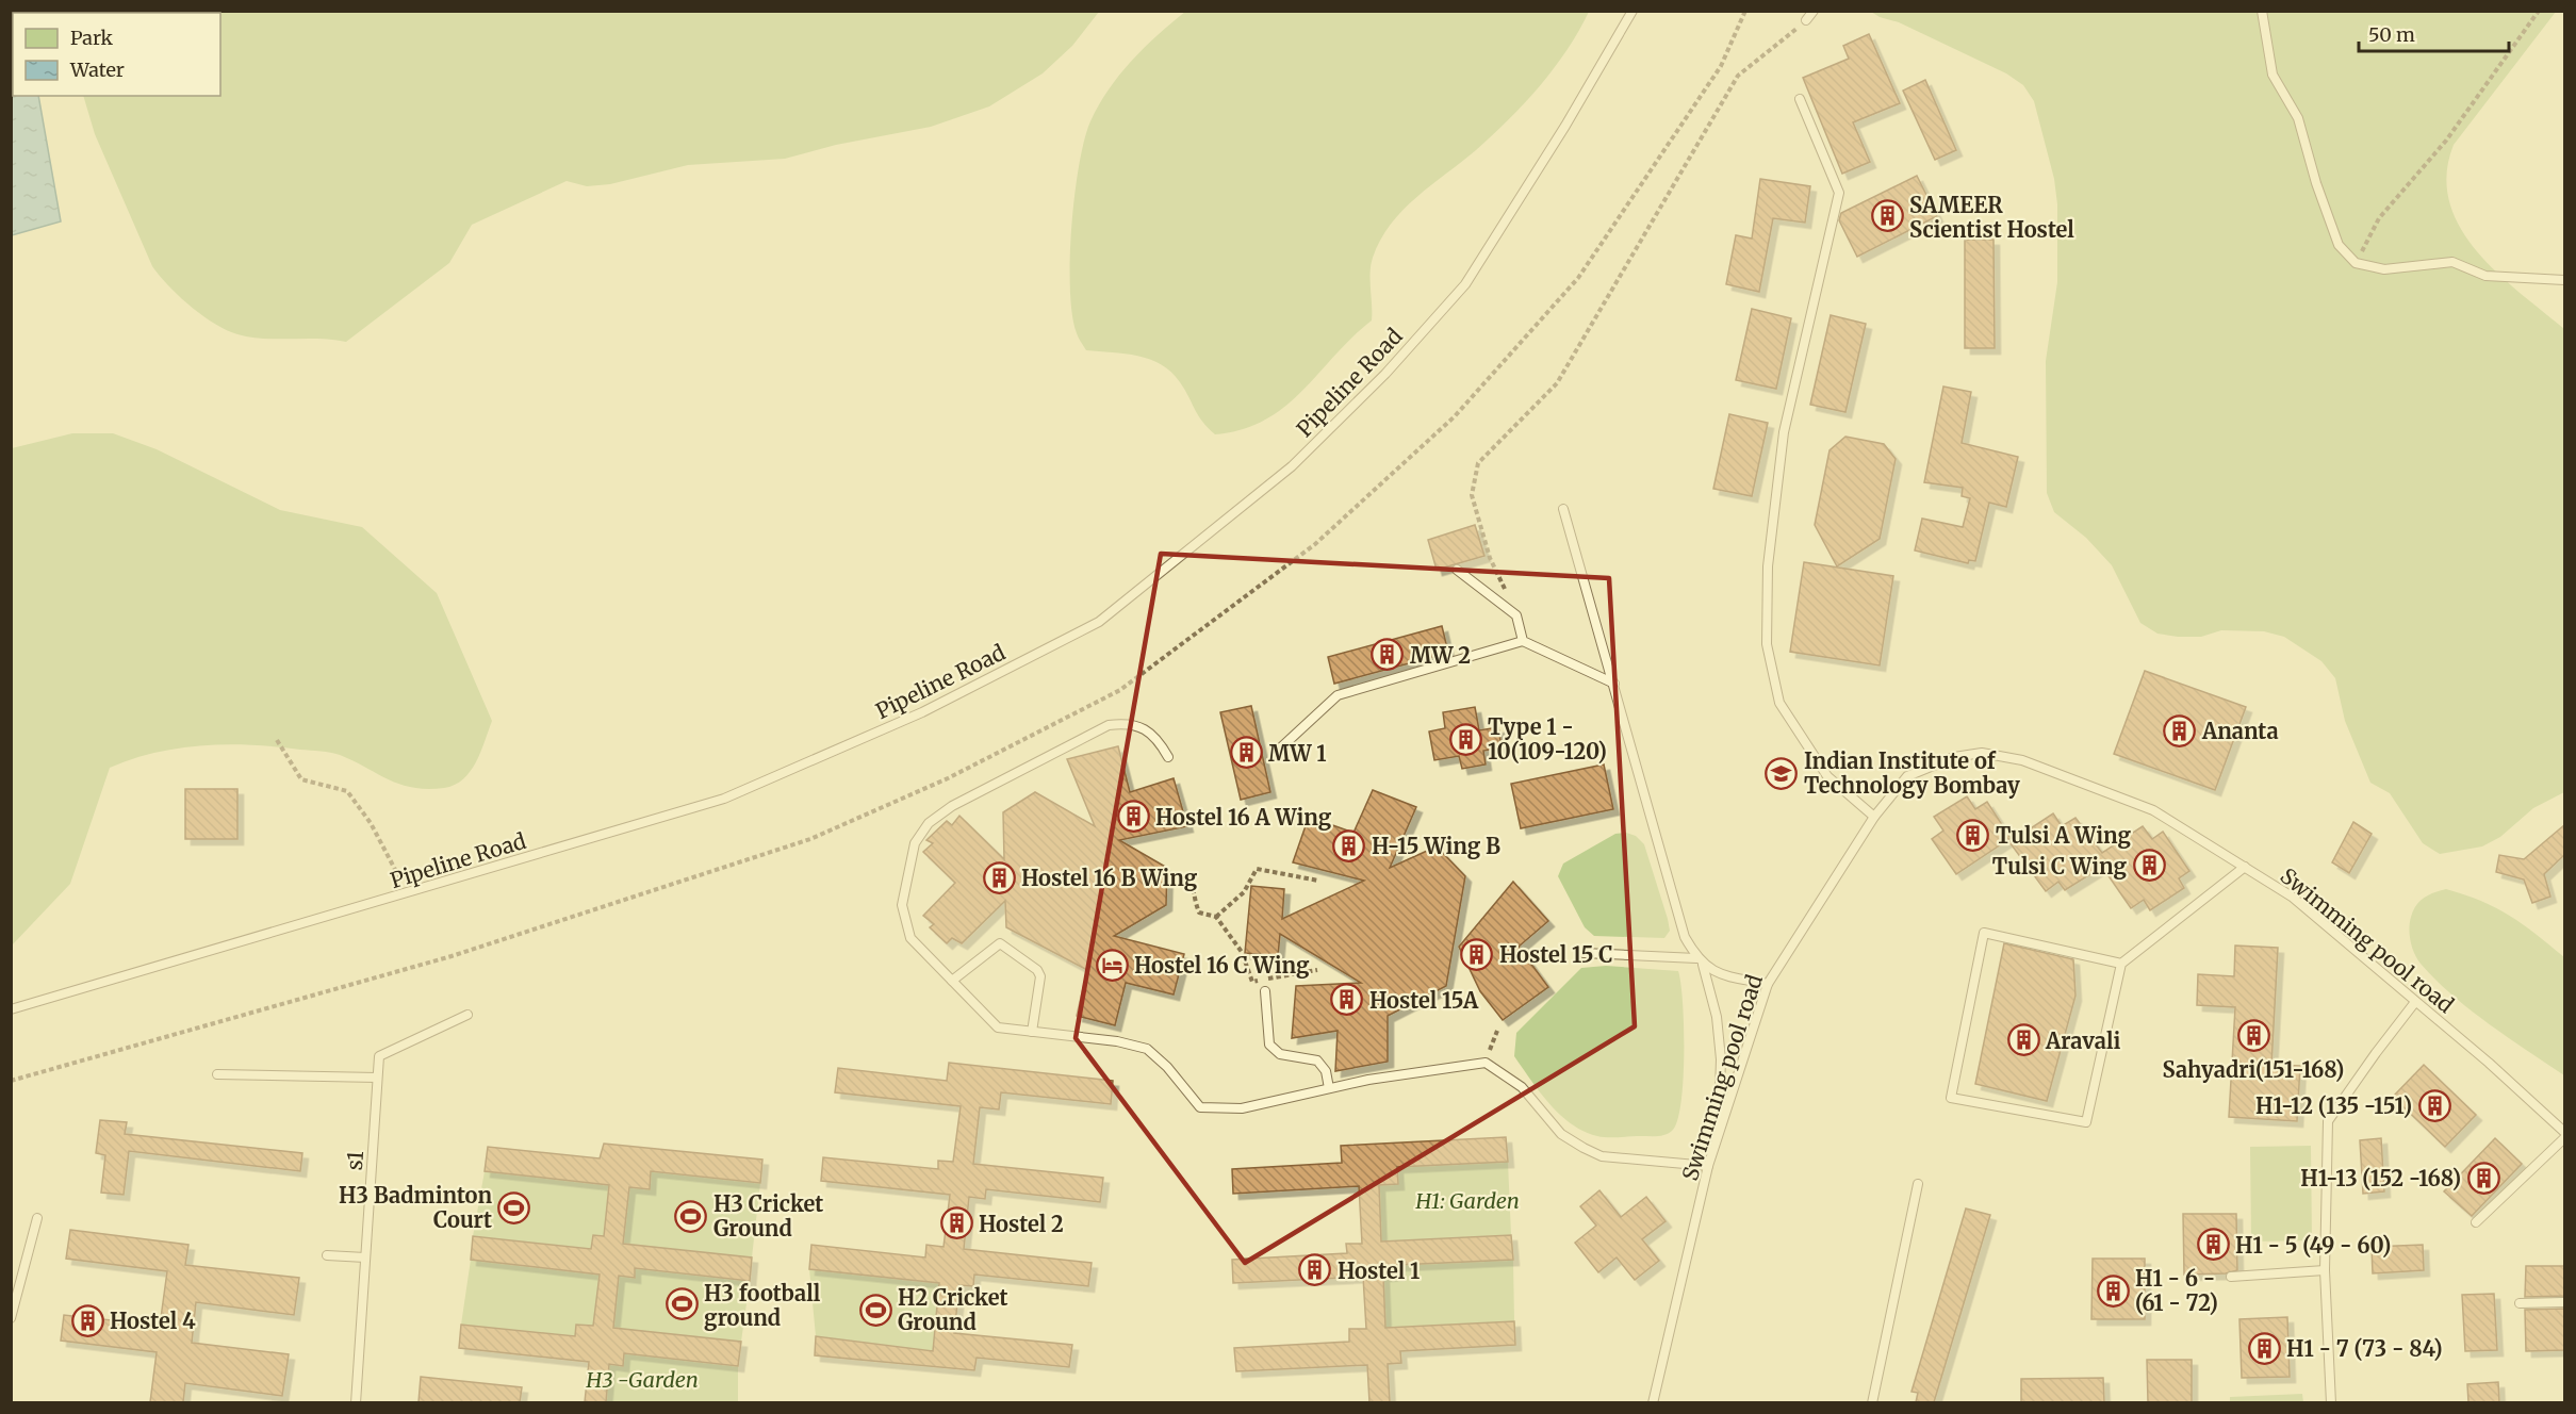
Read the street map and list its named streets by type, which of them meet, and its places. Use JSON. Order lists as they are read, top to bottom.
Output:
{
  "streets": {
    "lane": ["Pipeline Road", "Swimming pool road", "s1"]
  },
  "parks": ["H1: Garden", "H3 -Garden"],
  "places": {
    "building": [
      "SAMEER Scientist Hostel",
      "MW 2",
      "Ananta",
      "Type 1 - 10(109-120)",
      "MW 1",
      "Hostel 16 A Wing",
      "Tulsi A Wing",
      "H-15 Wing B",
      "Tulsi C Wing",
      "Hostel 16 B Wing",
      "Hostel 15 C",
      "Hostel 15A",
      "Sahyadri(151-168)",
      "Aravali",
      "H1-12 (135 -151)",
      "H1-13 (152 -168)",
      "Hostel 2",
      "H1 - 5 (49 - 60)",
      "Hostel 1",
      "H1 - 6 - (61 - 72)",
      "Hostel 4",
      "H1 - 7 (73 - 84)"
    ],
    "school or university": ["Indian Institute of Technology Bombay"],
    "hotel": ["Hostel 16 C Wing"],
    "sports": [
      "H3 Badminton Court",
      "H3 Cricket Ground",
      "H3 football ground",
      "H2 Cricket Ground"
    ]
  },
  "legend": ["Park", "Water"],
  "scale_bar": "50 m"
}
